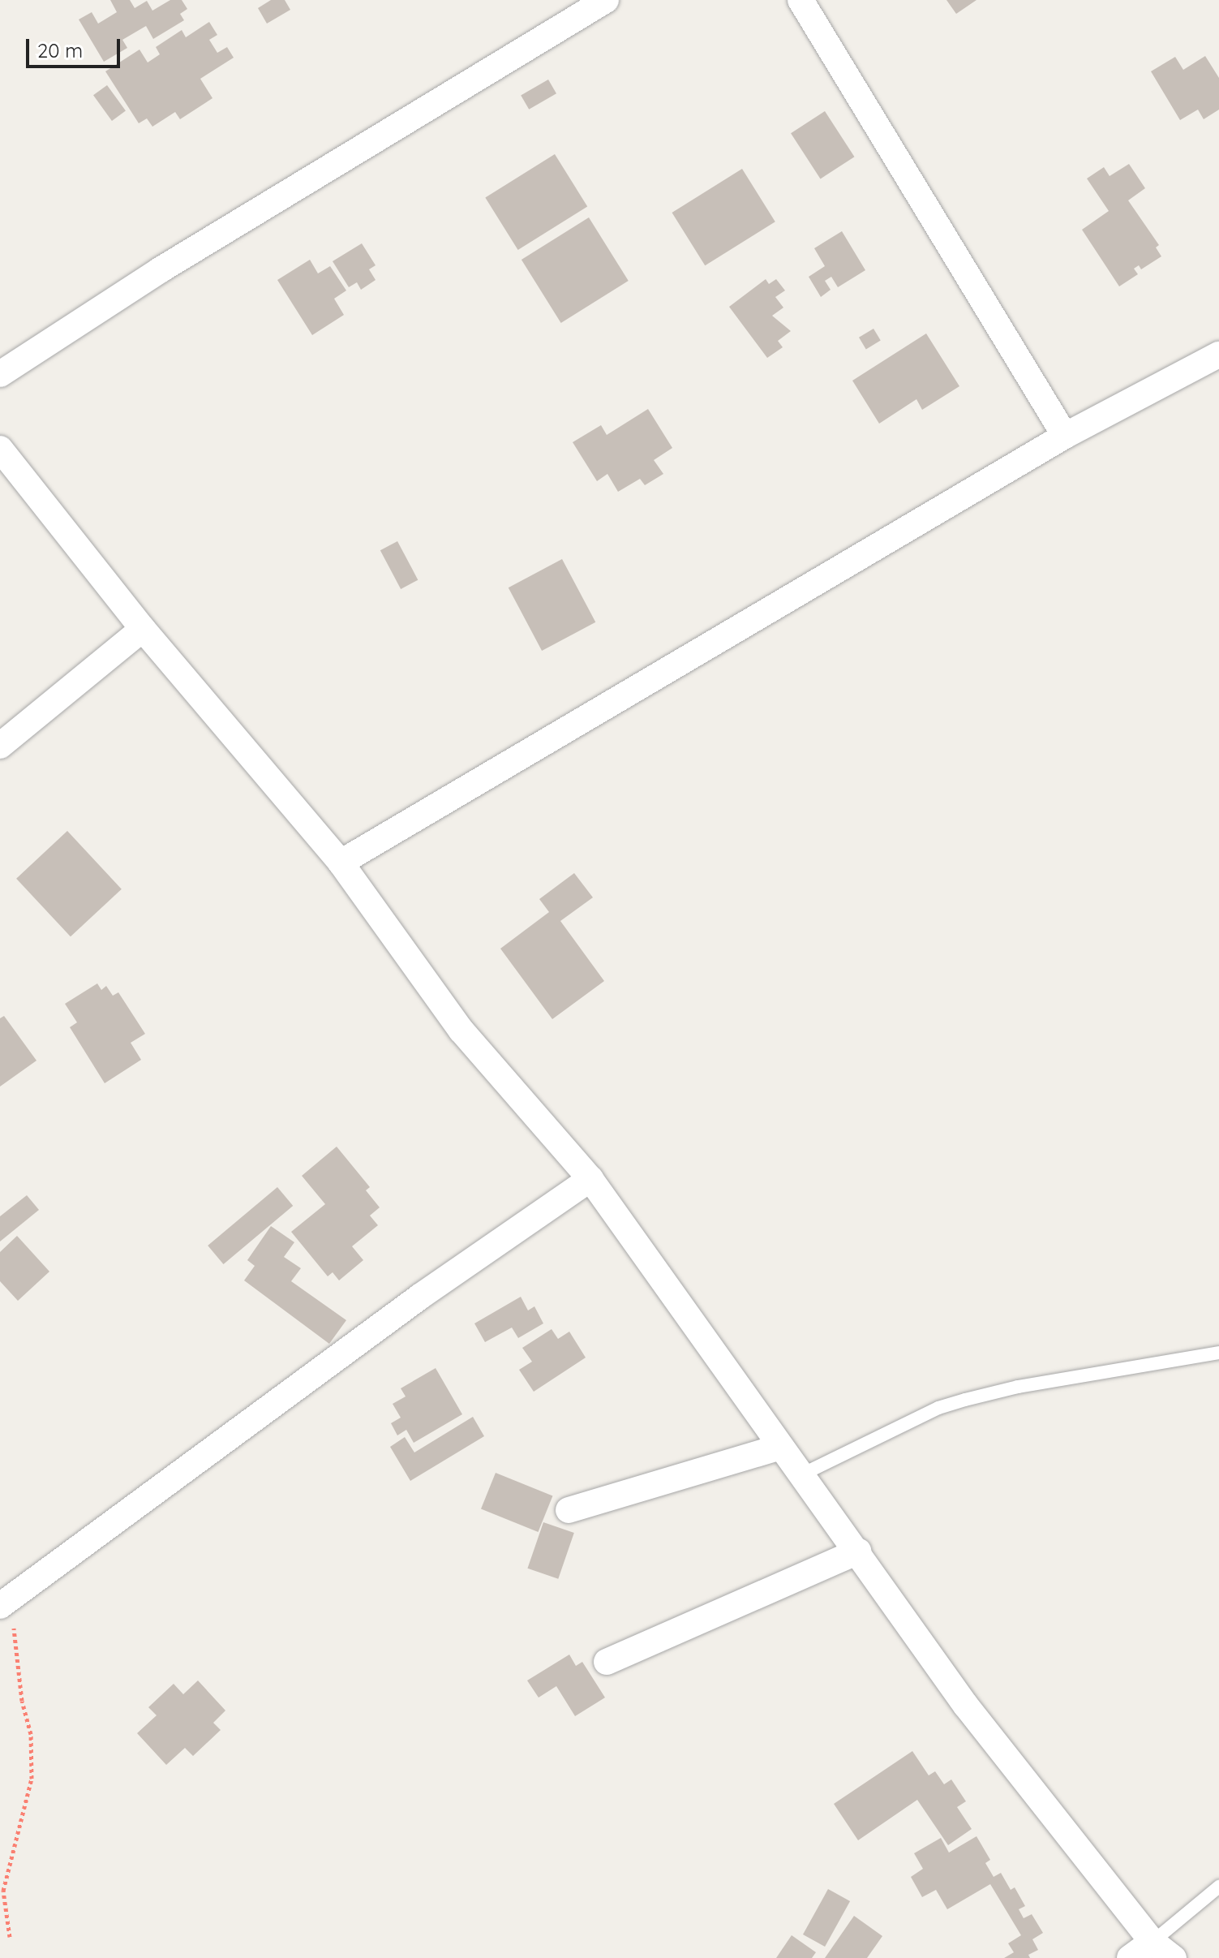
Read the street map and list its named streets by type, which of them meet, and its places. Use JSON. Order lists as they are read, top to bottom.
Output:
{
  "scale_bar": "20 m"
}
